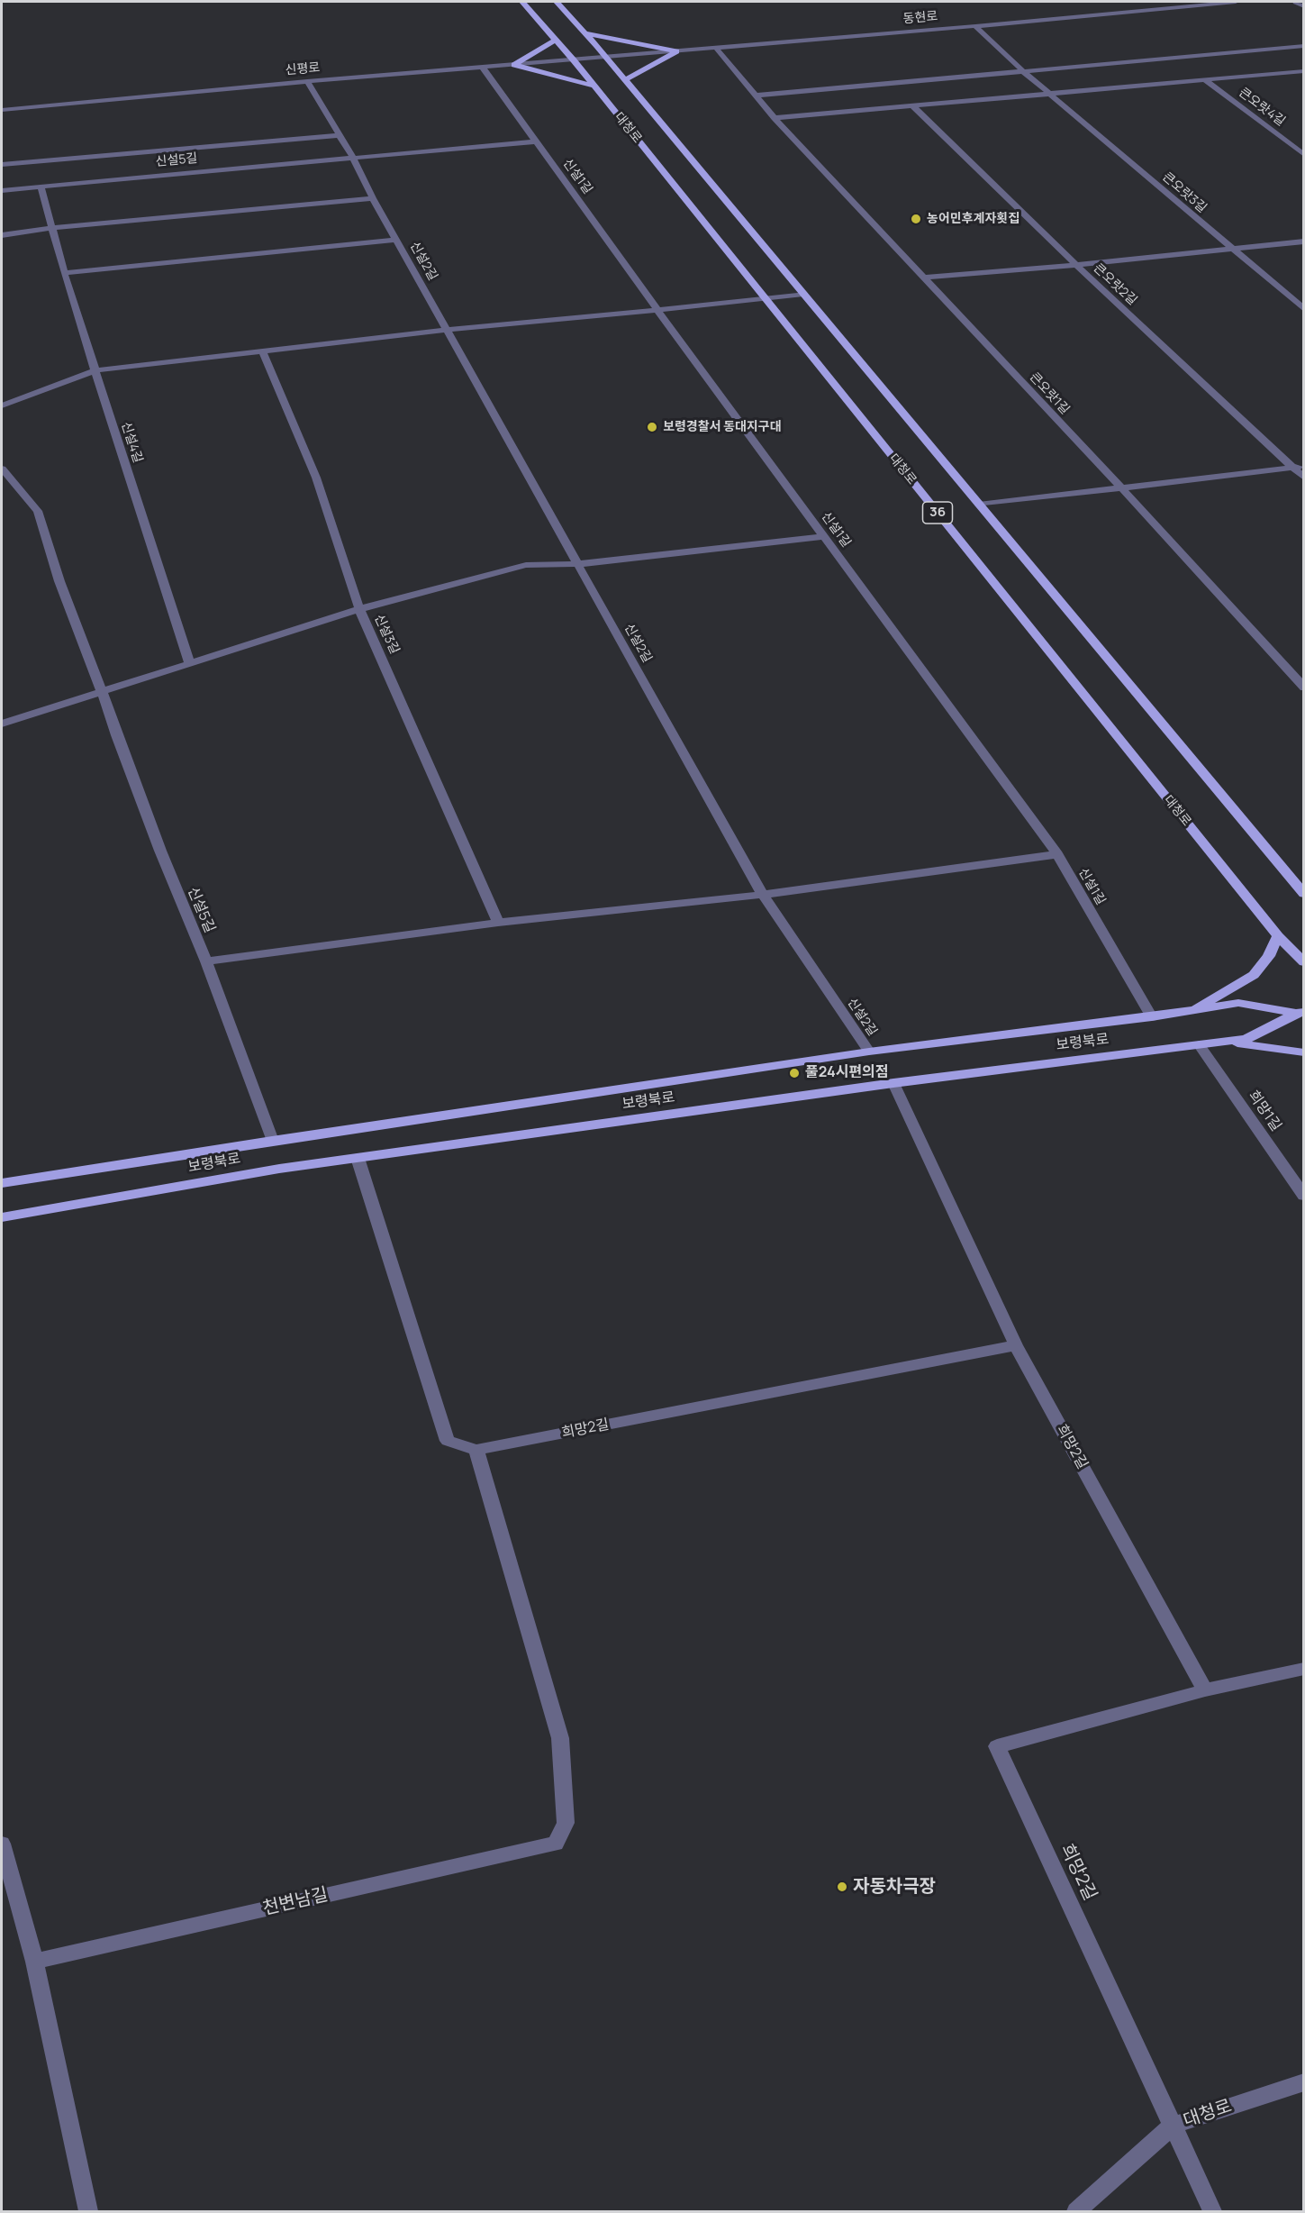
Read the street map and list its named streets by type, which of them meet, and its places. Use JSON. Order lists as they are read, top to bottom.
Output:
{
  "streets": {
    "main road": ["대청로", "36", "보령북로"],
    "street": [
      "동현로",
      "신평로",
      "큰오랏4길",
      "신설5길",
      "신설1길",
      "큰오랏3길",
      "신설2길",
      "큰오랏2길",
      "큰오랏1길",
      "신설4길",
      "신설3길",
      "희망1길",
      "희망2길",
      "천변남길"
    ]
  },
  "crossings": [
    ["동현로", "신평로"],
    ["동현로", "대청로"],
    ["동현로", "큰오랏3길"],
    ["동현로", "큰오랏1길"],
    ["신평로", "대청로"],
    ["신평로", "신설1길"],
    ["신평로", "신설2길"],
    ["대청로", "희망2길"],
    ["신설5길", "신설1길"],
    ["신설5길", "신설2길"],
    ["신설5길", "신설4길"],
    ["신설5길", "보령북로"],
    ["신설1길", "보령북로"],
    ["신설2길", "신설4길"],
    ["신설2길", "보령북로"],
    ["보령북로", "희망1길"],
    ["보령북로", "희망2길"],
    ["희망2길", "천변남길"]
  ],
  "places": [
    "농어민후계자횟집",
    "보령경찰서 동대지구대",
    "풀24시편의점",
    "자동차극장"
  ]
}
